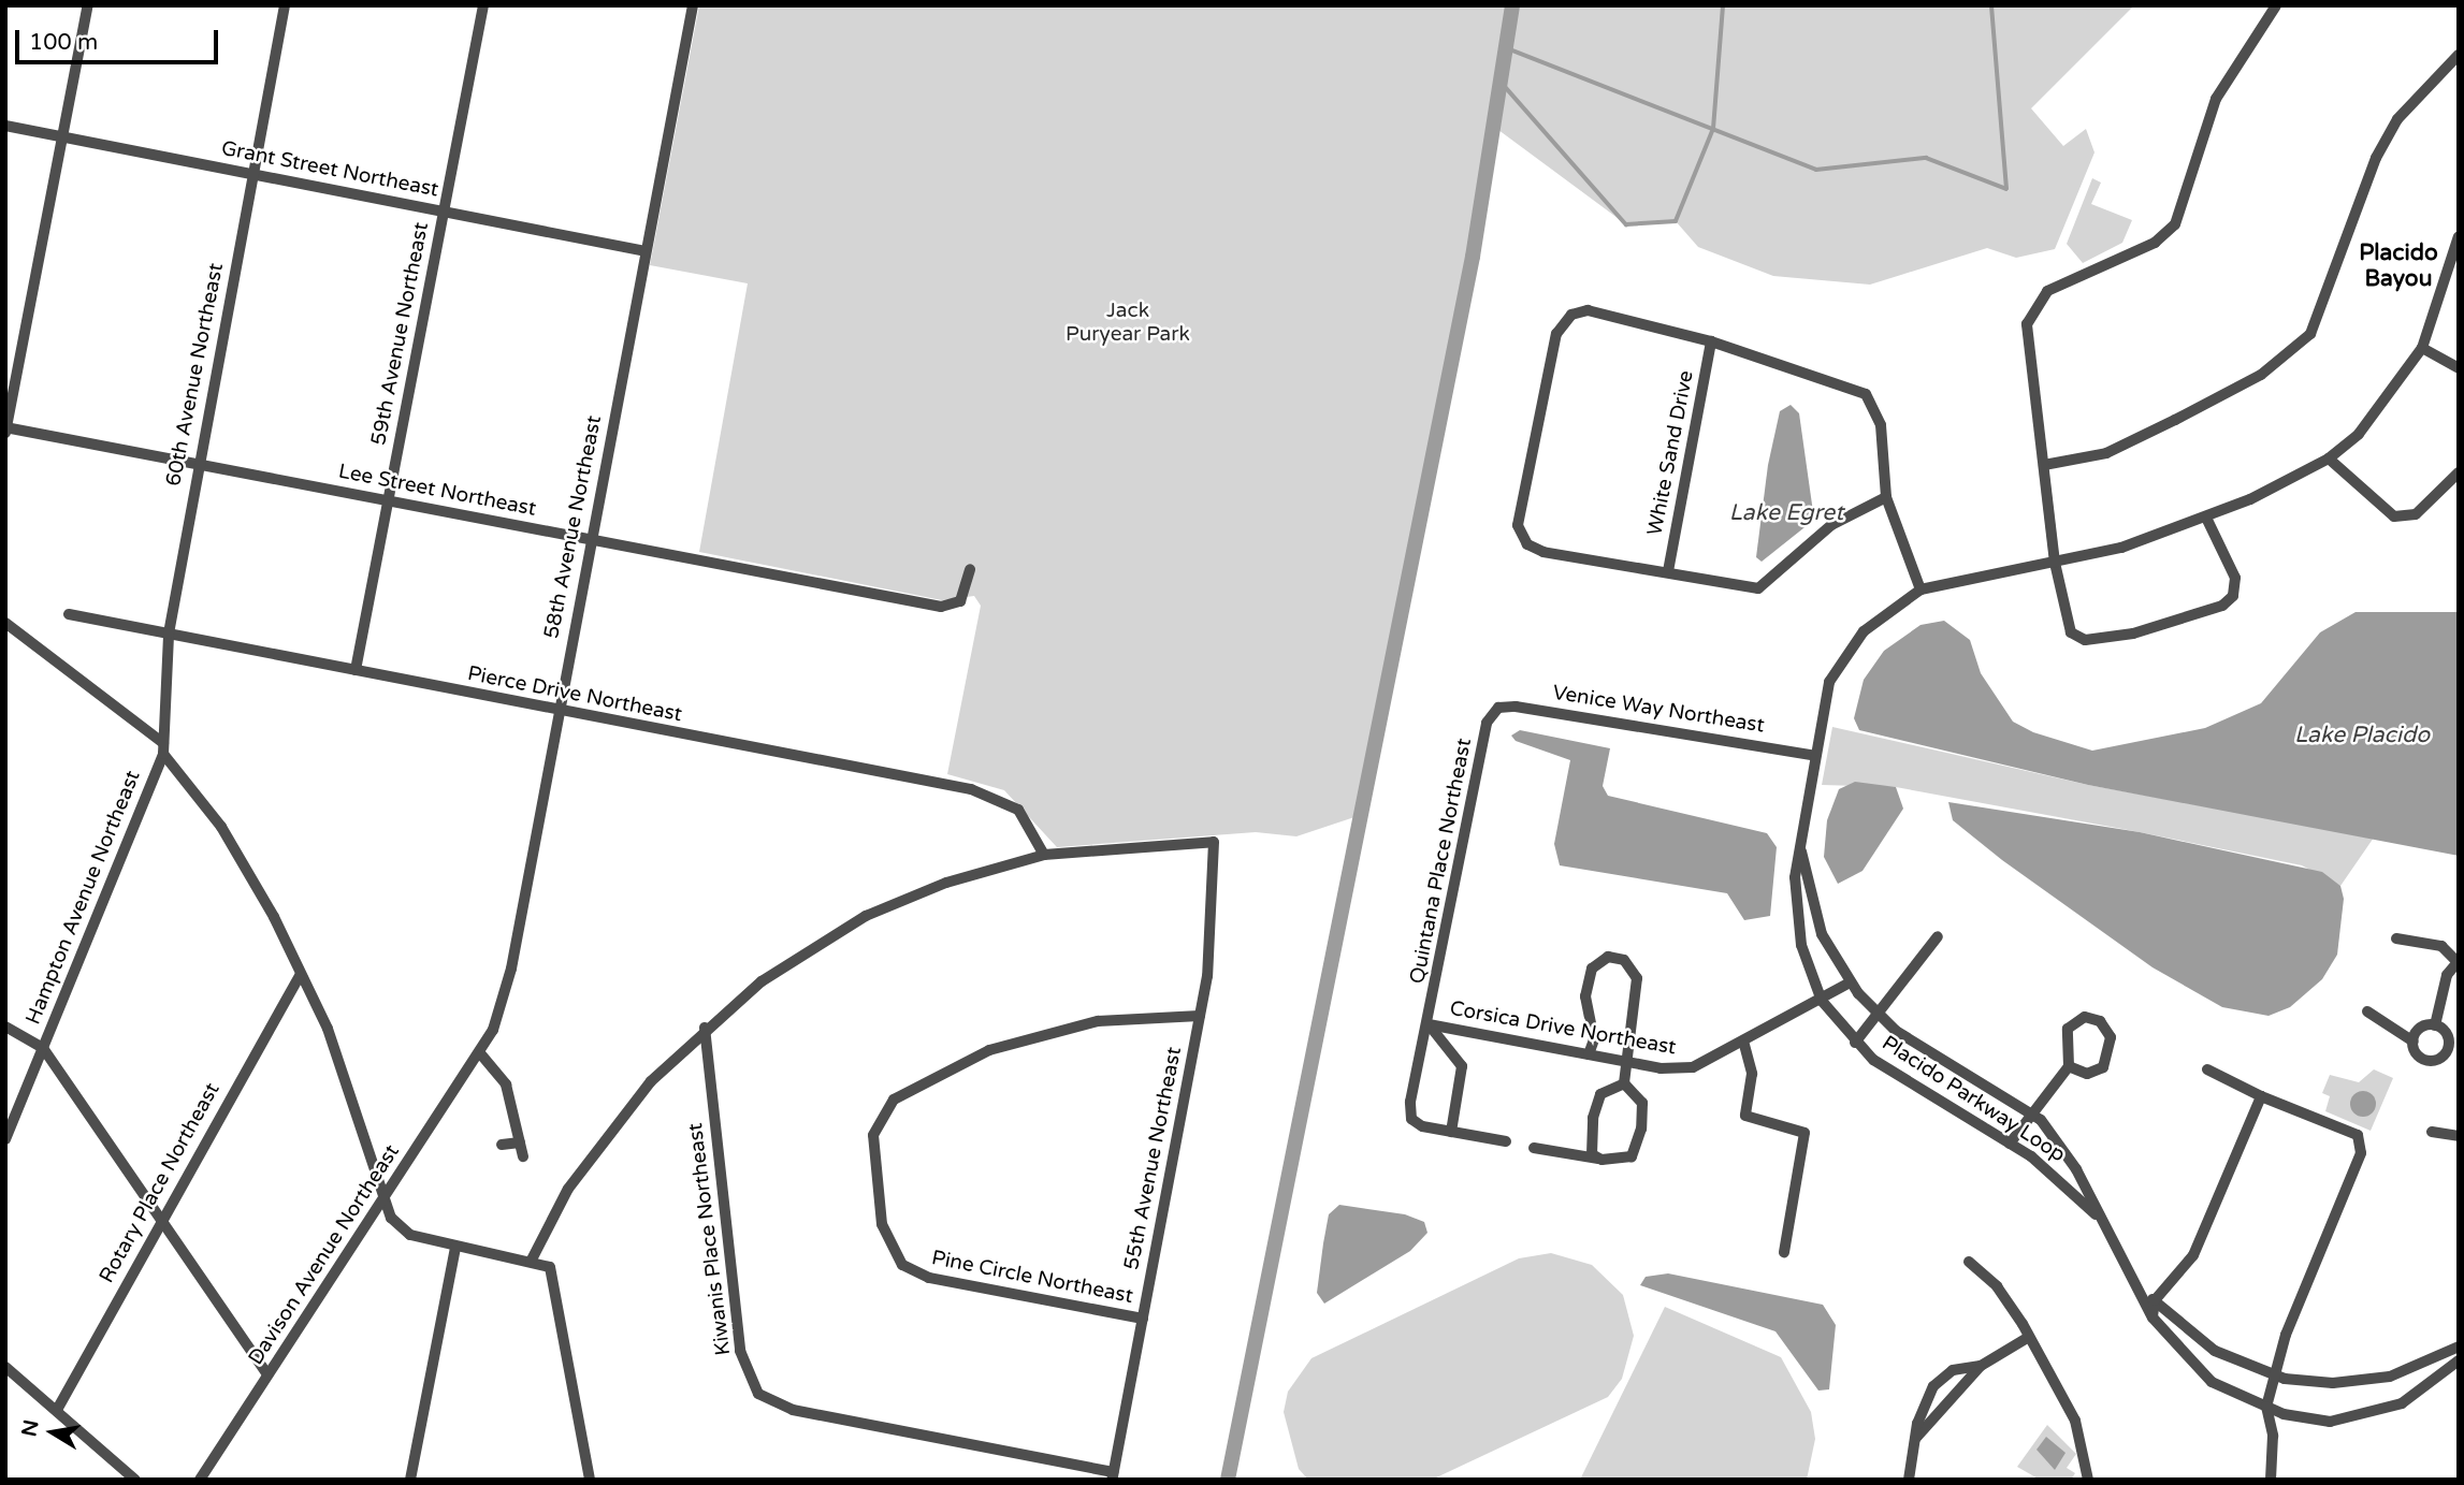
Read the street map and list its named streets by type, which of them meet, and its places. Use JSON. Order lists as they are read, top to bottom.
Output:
{
  "streets": {
    "street": [
      "Grant Street Northeast",
      "59th Avenue Northeast",
      "60th Avenue Northeast",
      "White Sand Drive",
      "Lee Street Northeast",
      "58th Avenue Northeast",
      "Pierce Drive Northeast",
      "Venice Way Northeast",
      "Quintana Place Northeast",
      "Hampton Avenue Northeast",
      "Corsica Drive Northeast",
      "Placido Parkway Loop",
      "55th Avenue Northeast",
      "Rotary Place Northeast",
      "Kiwanis Place Northeast",
      "Davison Avenue Northeast",
      "Pine Circle Northeast"
    ]
  },
  "crossings": [
    ["Grant Street Northeast", "59th Avenue Northeast"],
    ["Grant Street Northeast", "60th Avenue Northeast"],
    ["Grant Street Northeast", "58th Avenue Northeast"],
    ["59th Avenue Northeast", "Lee Street Northeast"],
    ["59th Avenue Northeast", "Pierce Drive Northeast"],
    ["60th Avenue Northeast", "Lee Street Northeast"],
    ["60th Avenue Northeast", "Pierce Drive Northeast"],
    ["60th Avenue Northeast", "Hampton Avenue Northeast"],
    ["Lee Street Northeast", "58th Avenue Northeast"],
    ["58th Avenue Northeast", "Pierce Drive Northeast"],
    ["58th Avenue Northeast", "Davison Avenue Northeast"],
    ["Pierce Drive Northeast", "55th Avenue Northeast"],
    ["Venice Way Northeast", "Quintana Place Northeast"],
    ["Venice Way Northeast", "Placido Parkway Loop"],
    ["Quintana Place Northeast", "Corsica Drive Northeast"],
    ["Corsica Drive Northeast", "Placido Parkway Loop"],
    ["55th Avenue Northeast", "Kiwanis Place Northeast"],
    ["55th Avenue Northeast", "Pine Circle Northeast"]
  ],
  "districts": ["Placido Bayou"],
  "water": ["Lake Egret", "Lake Placido"],
  "parks": ["Jack Puryear Park"],
  "scale_bar": "100 m",
  "north": "left"
}
